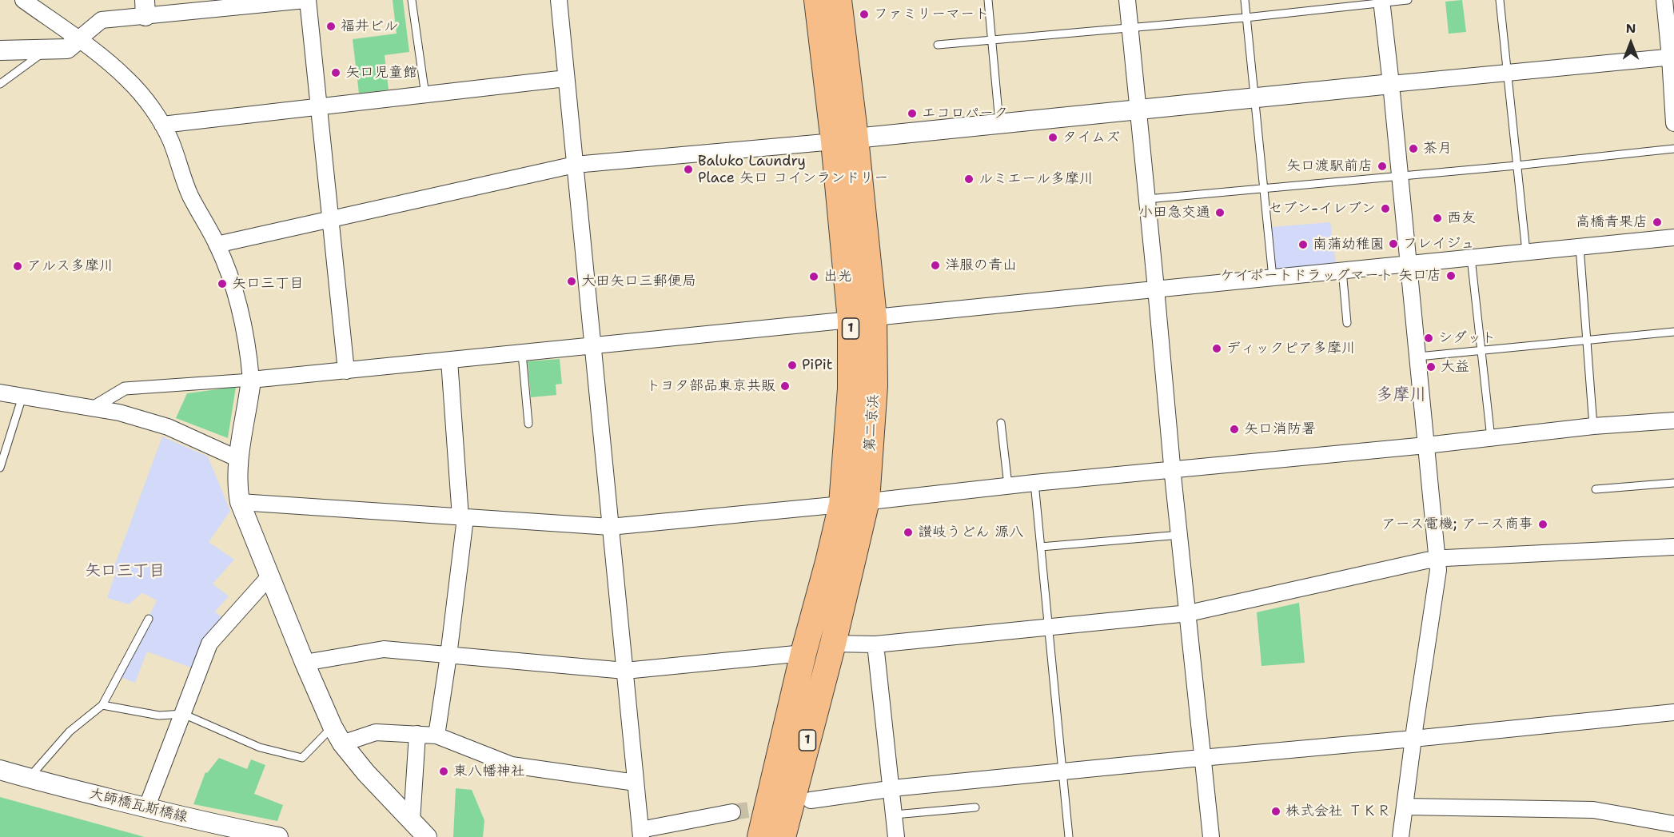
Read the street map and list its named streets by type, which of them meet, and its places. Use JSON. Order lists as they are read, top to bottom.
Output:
{
  "streets": {
    "highway": ["1", "第二京浜"],
    "street": ["大師橋瓦斯橋線"]
  },
  "districts": ["多摩川", "矢口三丁目"],
  "places": [
    "ファミリーマート",
    "福井ビル",
    "矢口児童館",
    "エコロパーク",
    "タイムズ",
    "茶月",
    "矢口渡駅前店",
    "Baluko Laundry Place 矢口 コインランドリー",
    "ルミエール多摩川",
    "セブン-イレブン",
    "小田急交通",
    "西友",
    "高橋青果店",
    "フレイジュ",
    "南蒲幼稚園",
    "洋服の青山",
    "アルス多摩川",
    "ケイポートドラッグマート 矢口店",
    "出光",
    "大田矢口三郵便局",
    "矢口三丁目",
    "シダット",
    "ディックピア多摩川",
    "PiPit",
    "大益",
    "トヨタ部品東京共販",
    "矢口消防署",
    "アース電機; アース商事",
    "讃岐うどん 源八",
    "東八幡神社",
    "株式会社 ＴＫＲ"
  ],
  "north": "top"
}
